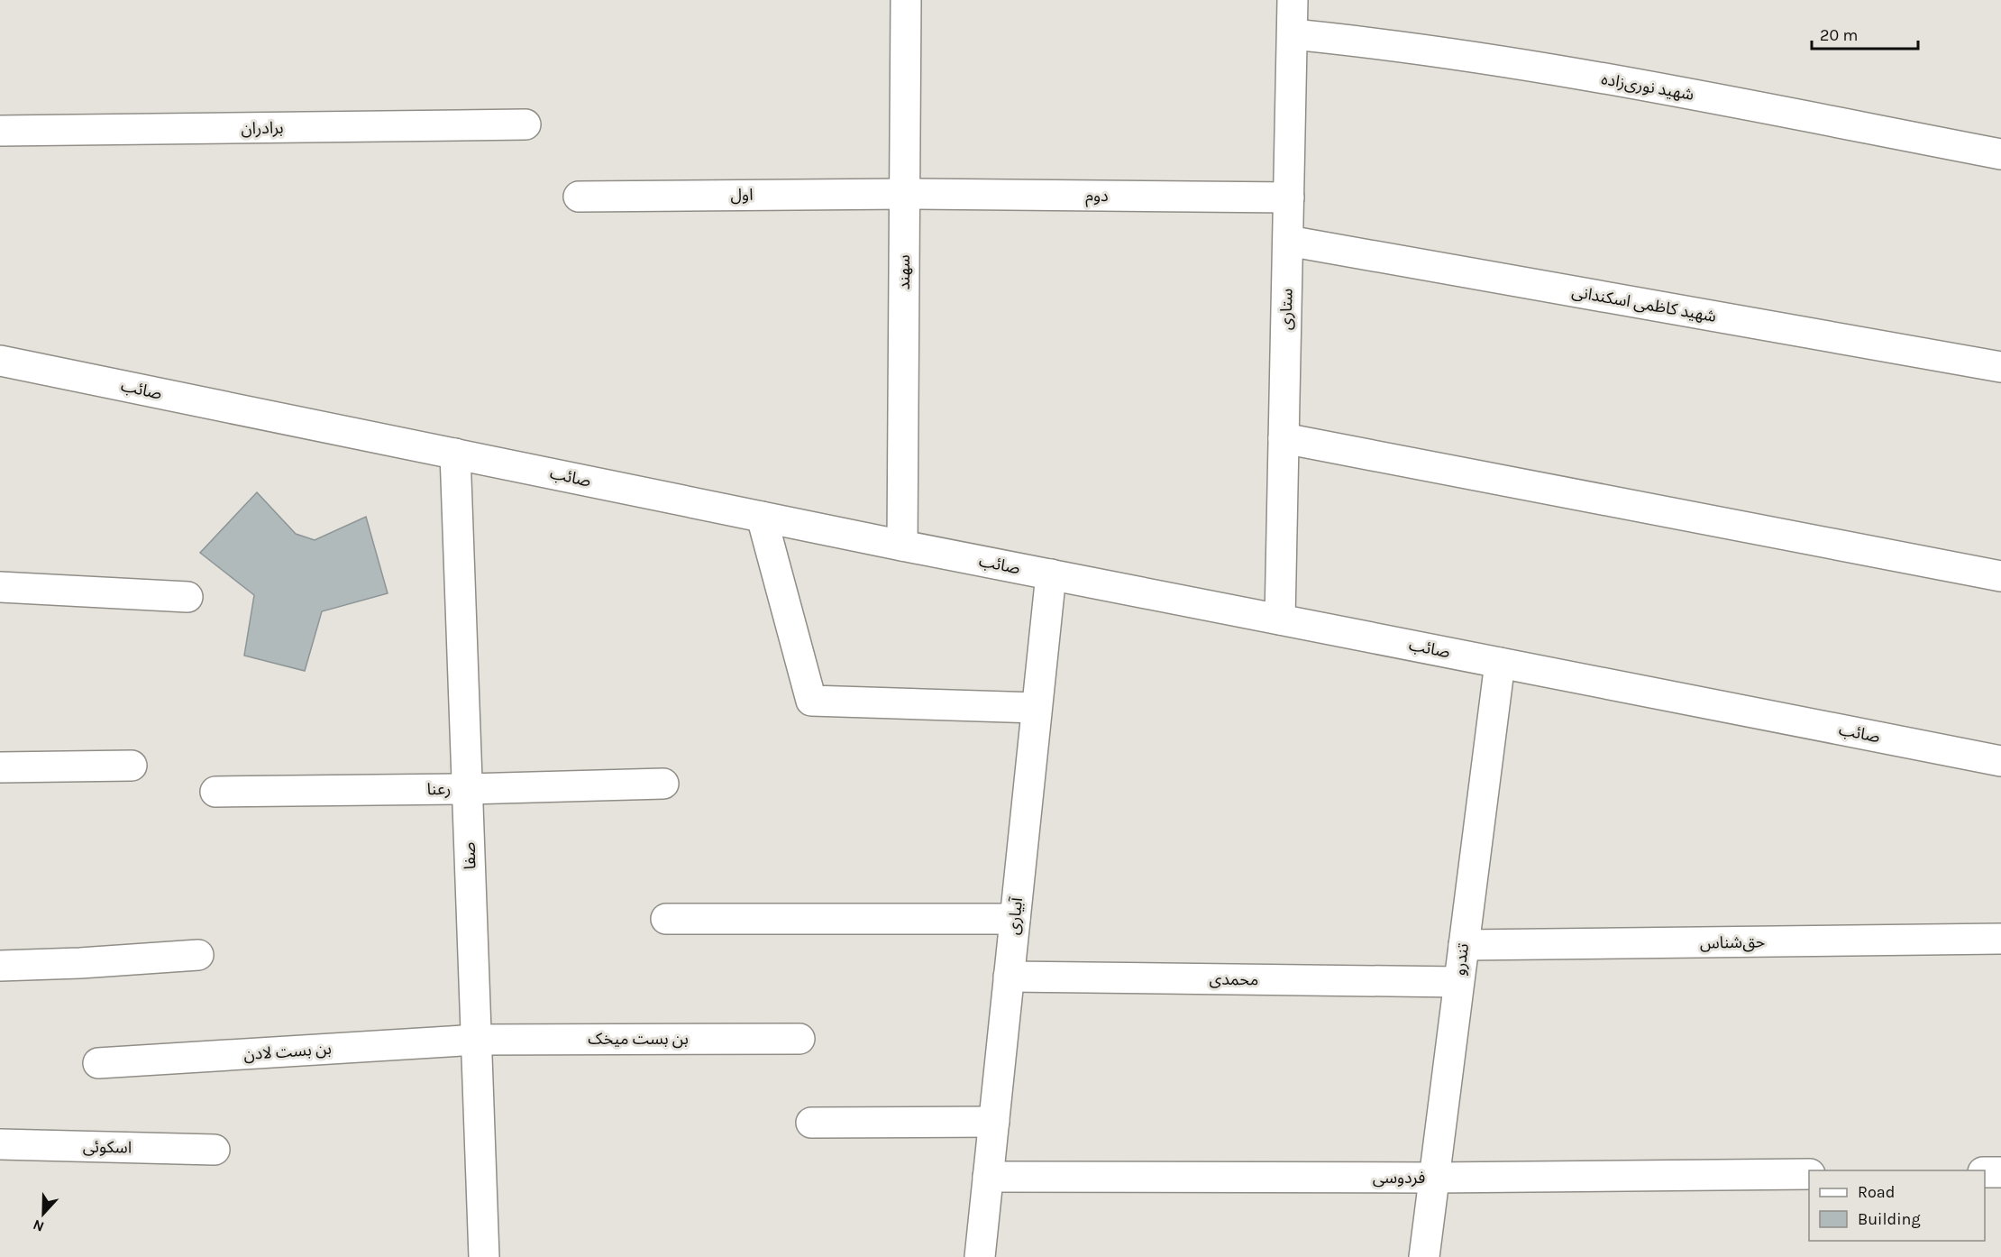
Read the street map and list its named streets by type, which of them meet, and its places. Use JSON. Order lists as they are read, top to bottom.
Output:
{
  "streets": {
    "street": [
      "شهید نوری‌زاده",
      "برادران",
      "اول",
      "دوم",
      "سهند",
      "شهید کاظمی اسکندانی",
      "ستاری",
      "صائب",
      "رعنا",
      "صفا",
      "آبیاری",
      "حق‌شناس",
      "تندرو",
      "محمدی",
      "بن بست میخک",
      "بن بست لادن",
      "اسکوئی",
      "فردوسی"
    ]
  },
  "crossings": [
    ["شهید نوری‌زاده", "ستاری"],
    ["اول", "دوم"],
    ["اول", "سهند"],
    ["دوم", "سهند"],
    ["دوم", "ستاری"],
    ["سهند", "صائب"],
    ["شهید کاظمی اسکندانی", "ستاری"],
    ["ستاری", "صائب"],
    ["صائب", "صفا"],
    ["صائب", "آبیاری"],
    ["صائب", "تندرو"],
    ["رعنا", "صفا"],
    ["صفا", "بن بست میخک"],
    ["صفا", "بن بست لادن"],
    ["آبیاری", "محمدی"],
    ["آبیاری", "فردوسی"],
    ["حق‌شناس", "تندرو"],
    ["تندرو", "محمدی"],
    ["تندرو", "فردوسی"],
    ["بن بست میخک", "بن بست لادن"]
  ],
  "legend": ["Road", "Building"],
  "scale_bar": "20 m",
  "north": "bottom"
}
